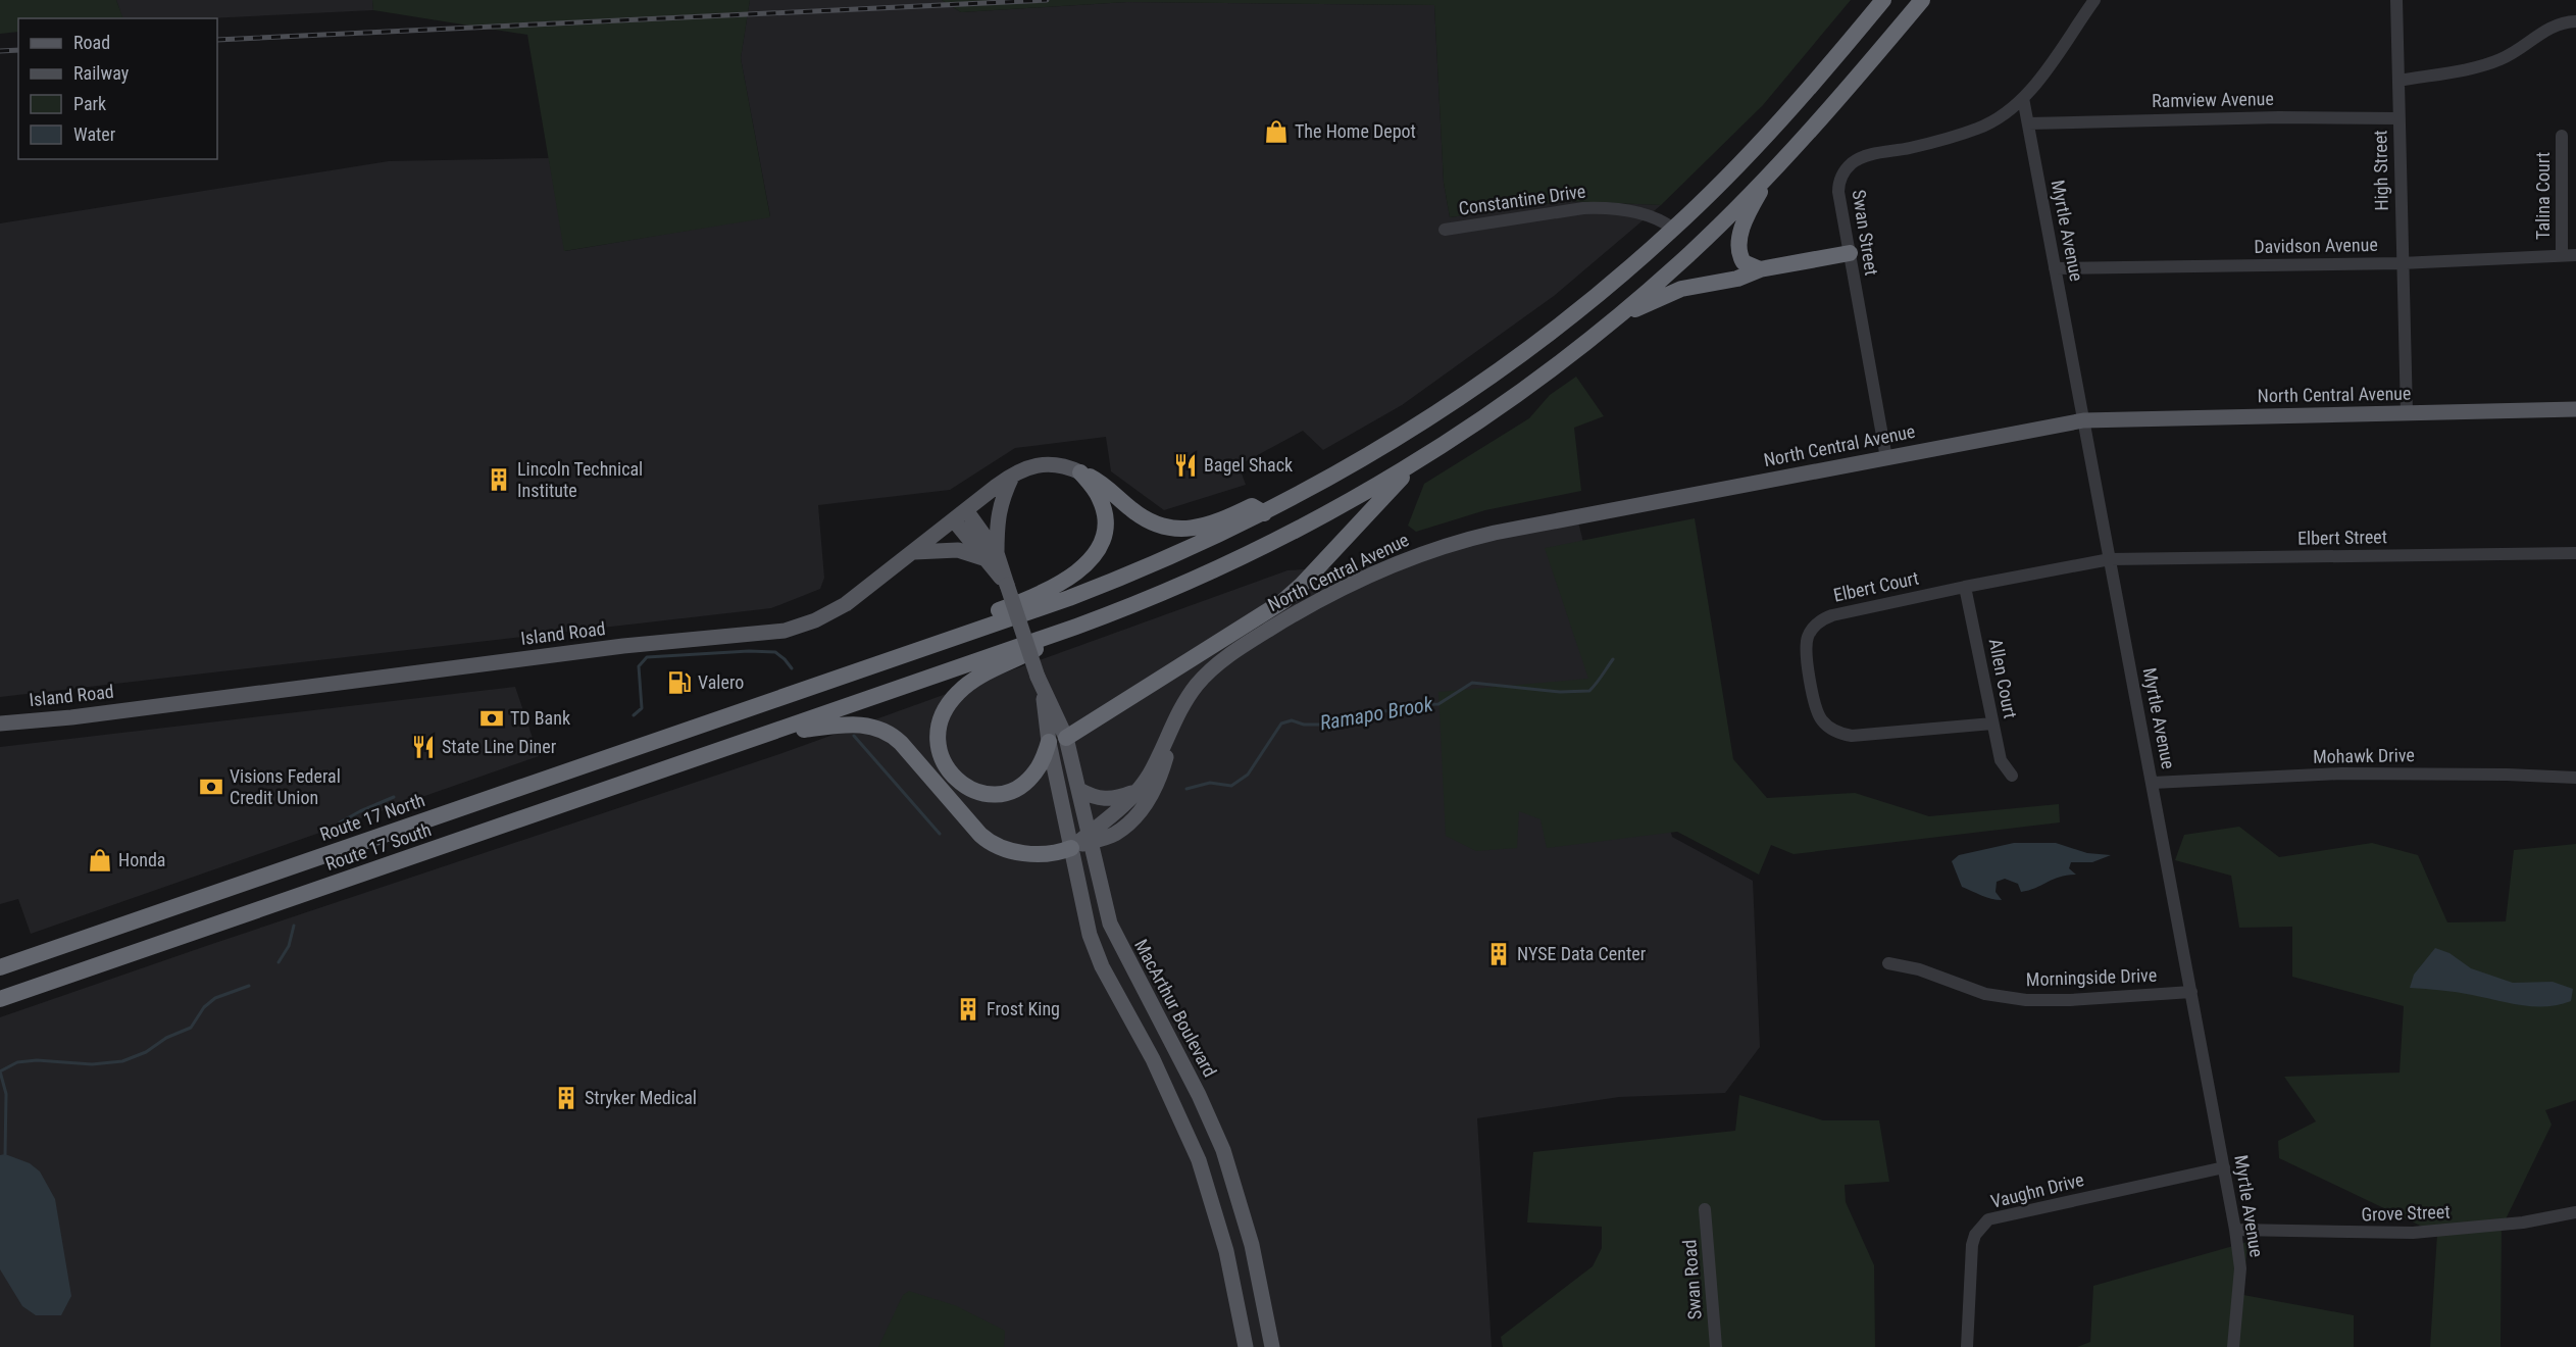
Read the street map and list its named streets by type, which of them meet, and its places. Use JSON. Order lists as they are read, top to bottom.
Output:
{
  "streets": {
    "highway": ["Route 17 North", "Route 17 South"],
    "main road": ["North Central Avenue", "Island Road", "MacArthur Boulevard"],
    "street": [
      "Ramview Avenue",
      "High Street",
      "Talina Court",
      "Constantine Drive",
      "Myrtle Avenue",
      "Swan Street",
      "Davidson Avenue",
      "Elbert Street",
      "Elbert Court",
      "Allen Court",
      "Mohawk Drive",
      "Morningside Drive",
      "Vaughn Drive",
      "Grove Street",
      "Swan Road"
    ]
  },
  "crossings": [
    ["Ramview Avenue", "High Street"],
    ["Ramview Avenue", "Myrtle Avenue"],
    ["High Street", "Davidson Avenue"],
    ["High Street", "North Central Avenue"],
    ["Talina Court", "Davidson Avenue"],
    ["Myrtle Avenue", "Swan Street"],
    ["Myrtle Avenue", "Davidson Avenue"],
    ["Myrtle Avenue", "North Central Avenue"],
    ["Myrtle Avenue", "Elbert Street"],
    ["Myrtle Avenue", "Elbert Court"],
    ["Myrtle Avenue", "Mohawk Drive"],
    ["Myrtle Avenue", "Morningside Drive"],
    ["Myrtle Avenue", "Vaughn Drive"],
    ["Myrtle Avenue", "Grove Street"],
    ["Swan Street", "North Central Avenue"],
    ["North Central Avenue", "MacArthur Boulevard"],
    ["Elbert Street", "Elbert Court"],
    ["Elbert Court", "Allen Court"],
    ["Island Road", "MacArthur Boulevard"]
  ],
  "water": ["Ramapo Brook"],
  "places": {
    "shop": ["The Home Depot", "Honda"],
    "restaurant": ["Bagel Shack", "State Line Diner"],
    "building": [
      "Lincoln Technical Institute",
      "NYSE Data Center",
      "Frost King",
      "Stryker Medical"
    ],
    "fuel station": ["Valero"],
    "bank": ["TD Bank", "Visions Federal Credit Union"]
  },
  "legend": [
    "Road",
    "Railway",
    "Park",
    "Water"
  ]
}
